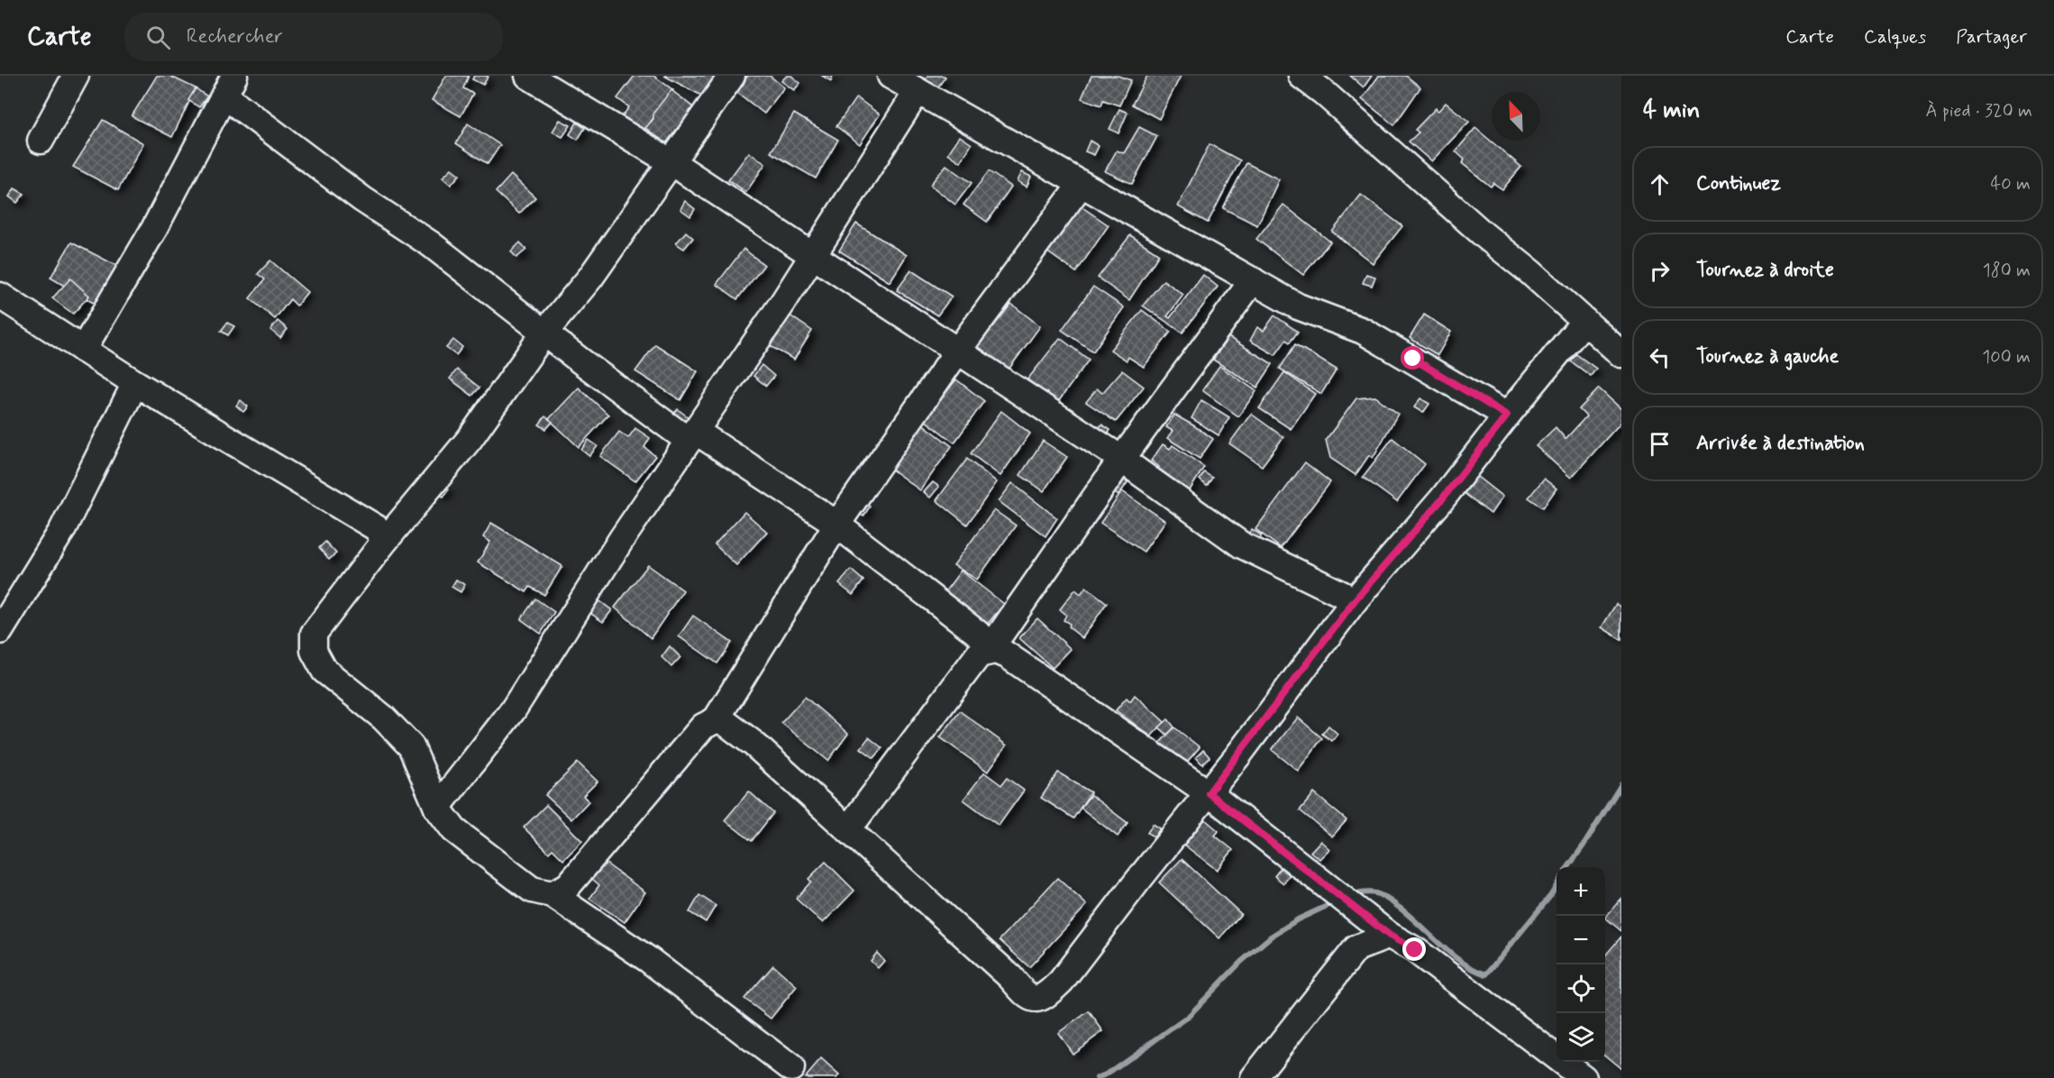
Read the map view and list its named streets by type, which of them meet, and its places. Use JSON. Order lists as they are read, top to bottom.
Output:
{
  "north": "top left",
  "page": {
    "header": "Carte",
    "search": "Rechercher",
    "nav": ["Carte", "Calques", "Partager"],
    "heading": ["4 min", "À pied · 320 m"],
    "list": [
      ["Continuez", "40 m"],
      ["Tournez à droite", "180 m"],
      ["Tournez à gauche", "100 m"],
      "Arrivée à destination"
    ],
    "map_buttons": ["+", "−"]
  }
}
